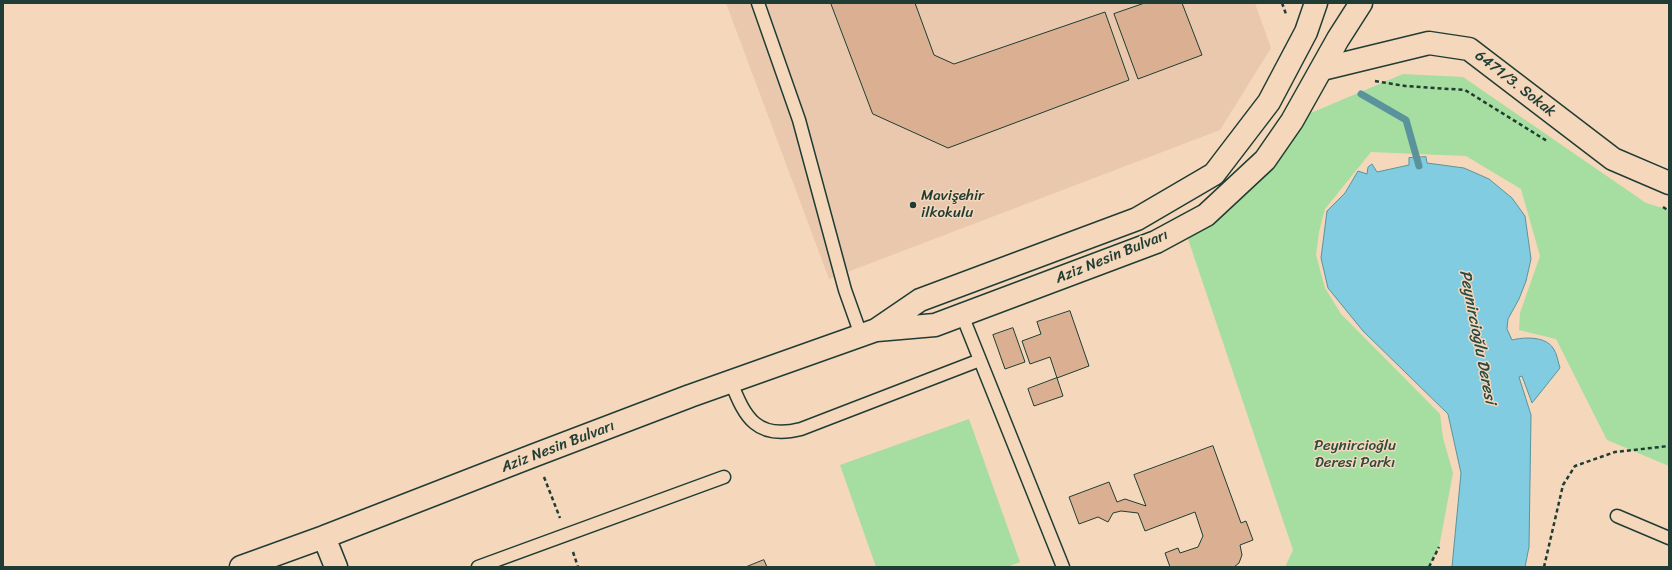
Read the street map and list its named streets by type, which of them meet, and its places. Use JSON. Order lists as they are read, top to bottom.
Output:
{
  "streets": {
    "street": ["6471/3. Sokak", "Aziz Nesin Bulvarı"]
  },
  "crossings": [
    ["6471/3. Sokak", "Aziz Nesin Bulvarı"]
  ],
  "water": ["Peynircioğlu Deresi"],
  "parks": ["Peynircioğlu Deresi Parkı"],
  "places": ["Mavişehir ilkokulu"]
}
